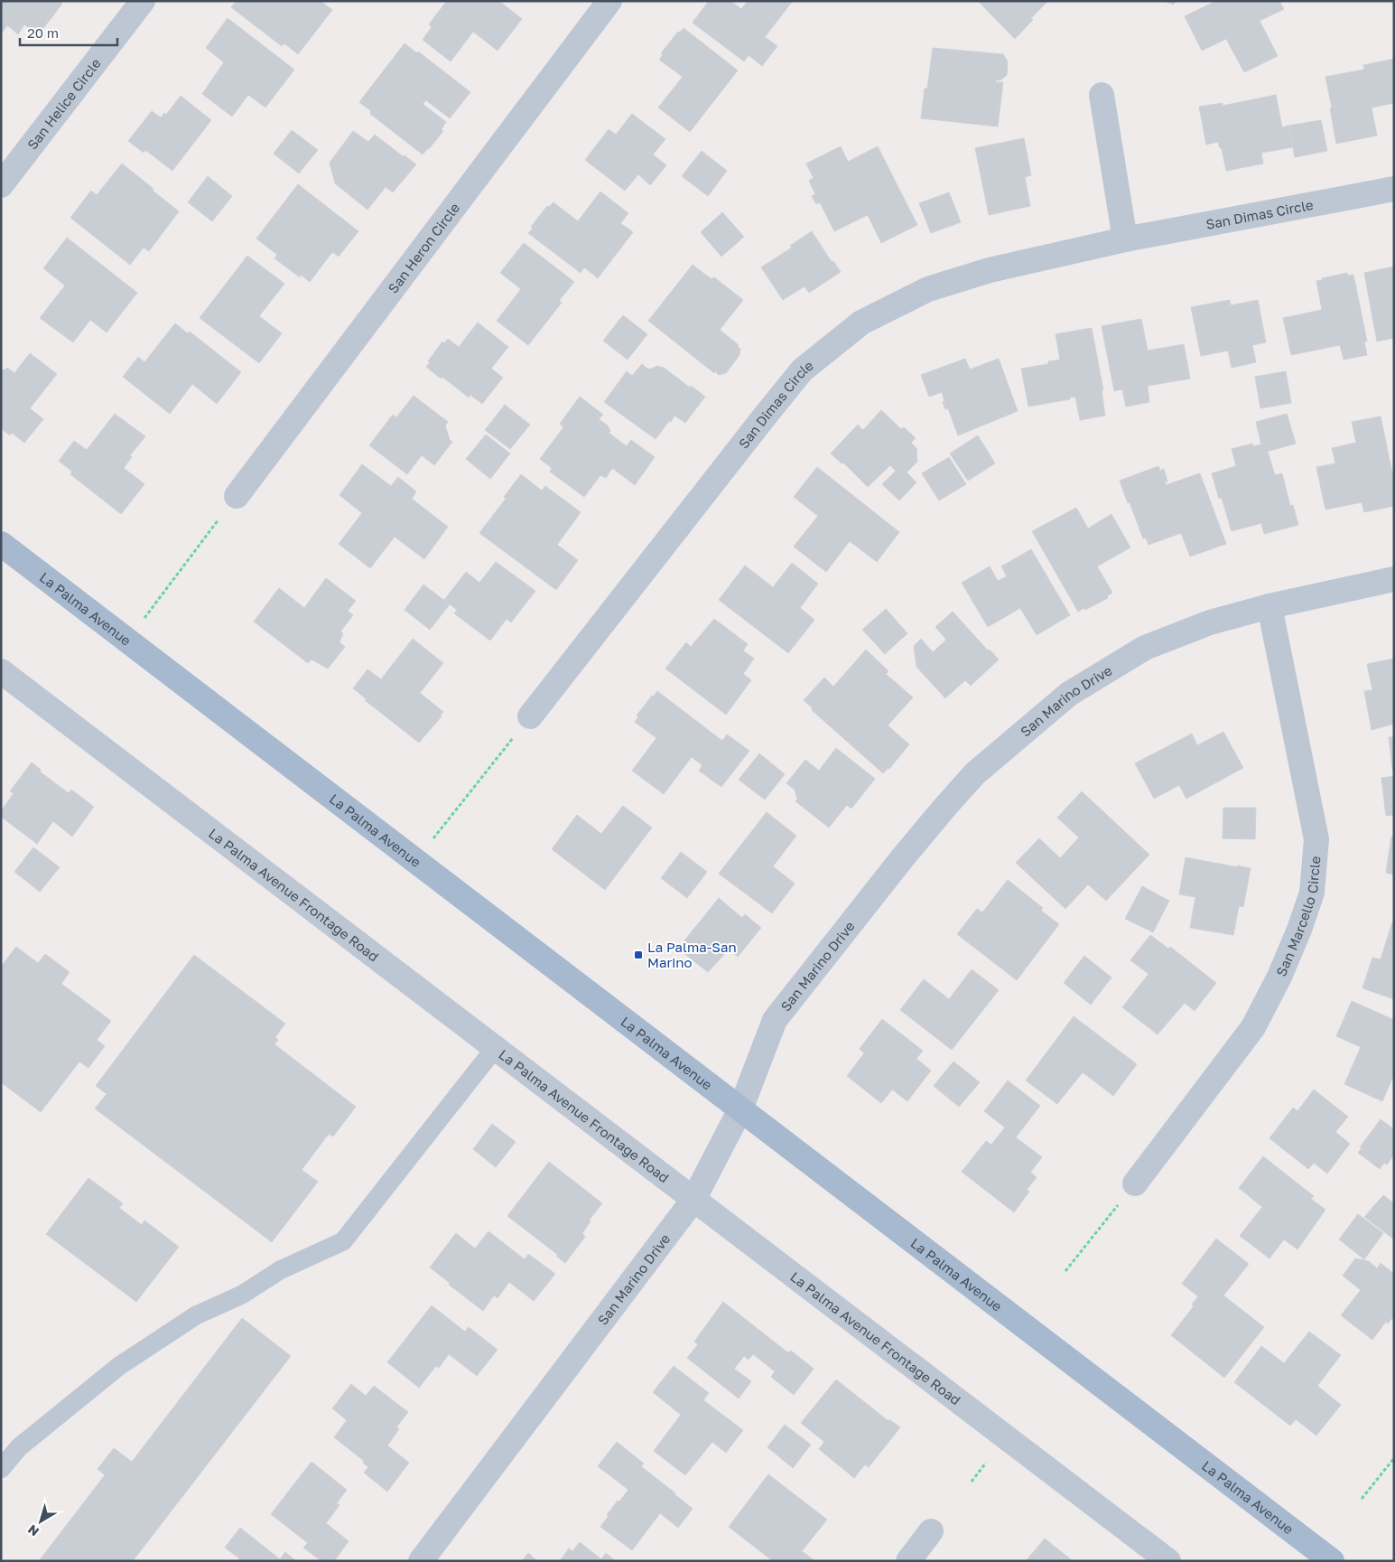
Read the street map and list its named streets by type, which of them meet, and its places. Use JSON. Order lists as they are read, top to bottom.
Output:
{
  "streets": {
    "main road": ["La Palma Avenue"],
    "street": [
      "San Helice Circle",
      "San Dimas Circle",
      "San Heron Circle",
      "San Marino Drive",
      "La Palma Avenue Frontage Road",
      "San Marcello Circle"
    ]
  },
  "crossings": [
    ["La Palma Avenue", "San Marino Drive"],
    ["San Marino Drive", "La Palma Avenue Frontage Road"],
    ["San Marino Drive", "San Marcello Circle"]
  ],
  "places": {
    "transit": ["La Palma-San Marino"]
  },
  "scale_bar": "20 m",
  "north": "bottom left"
}
